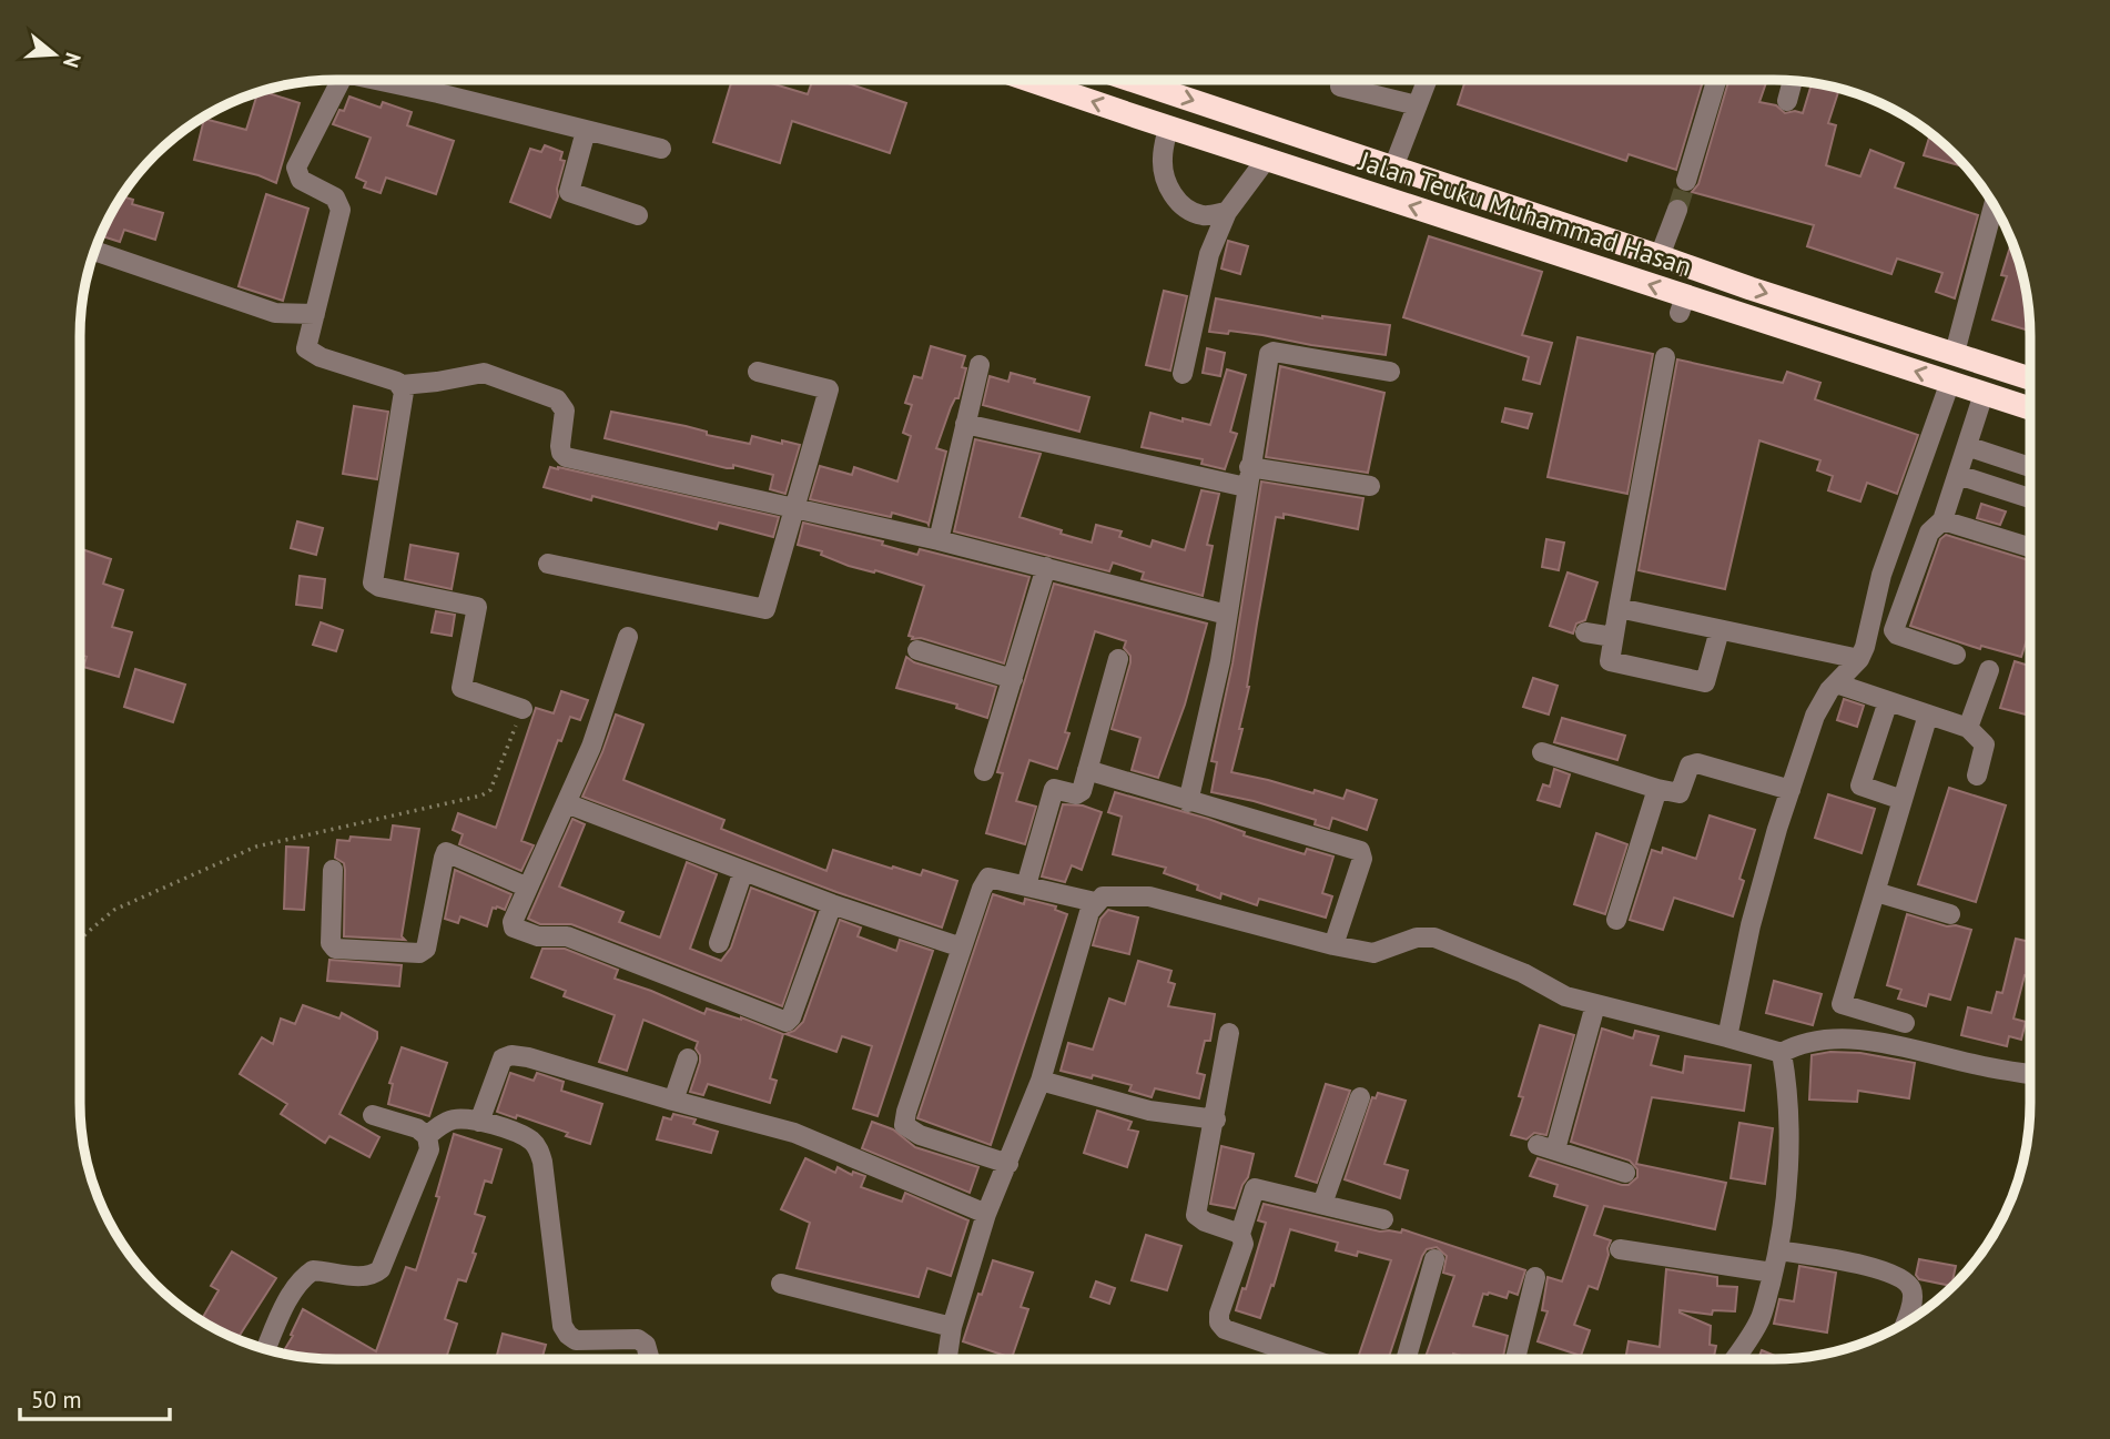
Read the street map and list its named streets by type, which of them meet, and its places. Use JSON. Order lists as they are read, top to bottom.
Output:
{
  "streets": {
    "highway": ["Jalan Teuku Muhammad Hasan"]
  },
  "scale_bar": "50 m",
  "north": "right"
}
